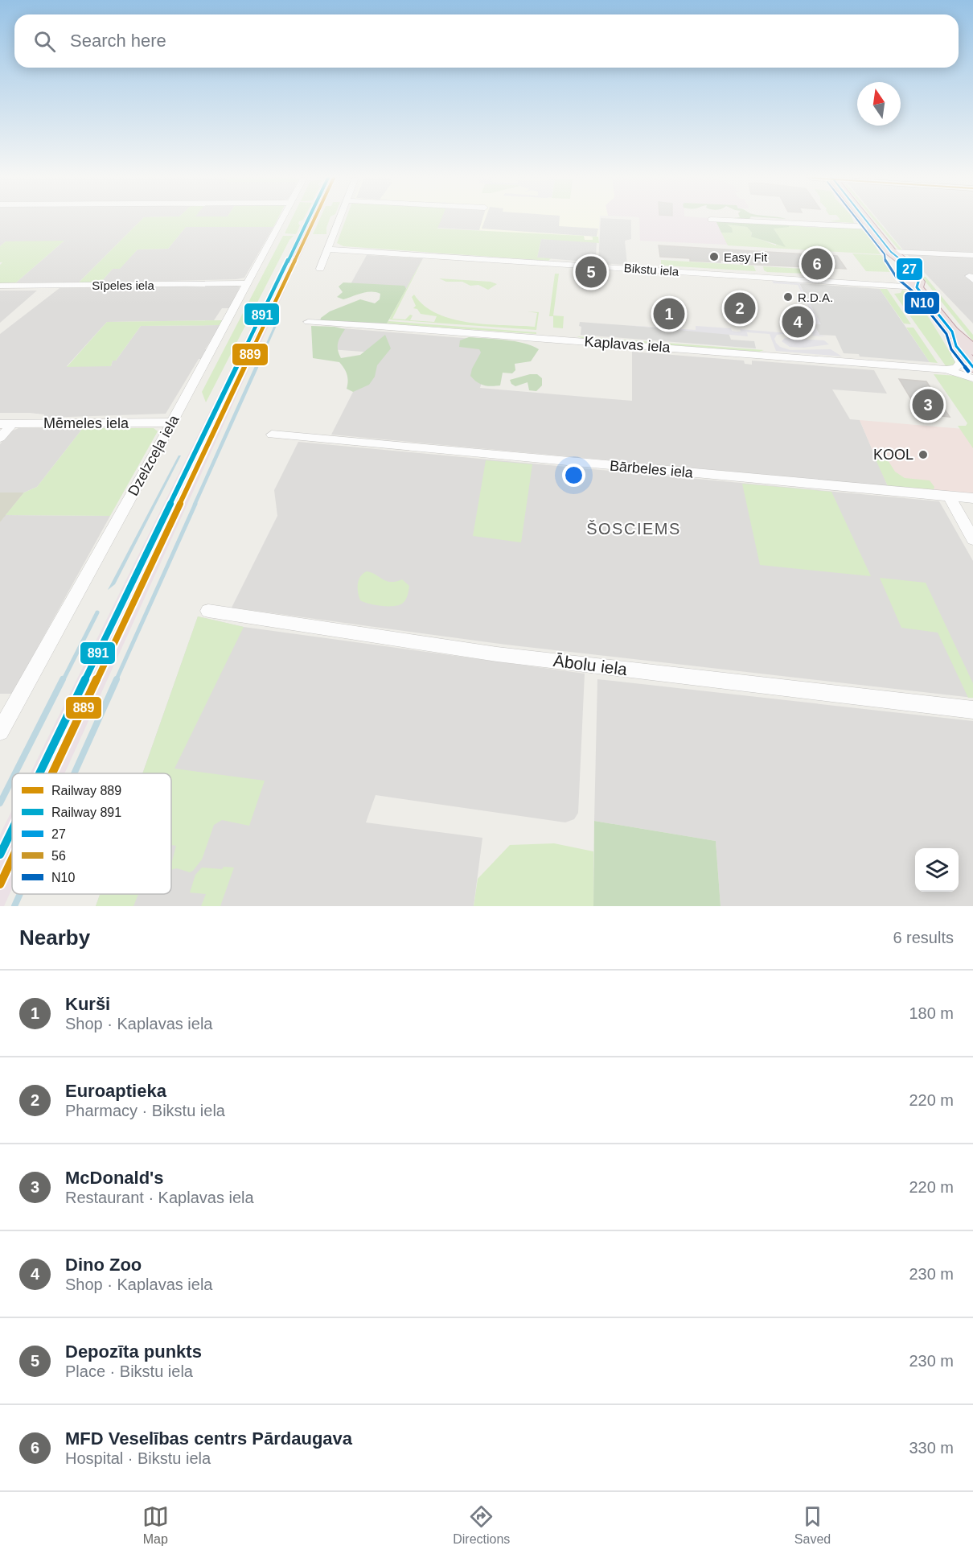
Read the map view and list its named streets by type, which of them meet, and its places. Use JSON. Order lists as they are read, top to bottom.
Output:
{
  "streets": {
    "street": [
      "Bikstu iela",
      "Sīpeles iela",
      "Kaplavas iela",
      "Mēmeles iela",
      "Dzelzceļa iela",
      "Bārbeles iela",
      "Ābolu iela"
    ]
  },
  "crossings": [
    ["Sīpeles iela", "Dzelzceļa iela"],
    ["Mēmeles iela", "Dzelzceļa iela"]
  ],
  "districts": ["ŠOSCIEMS"],
  "places": ["Easy Fit", "R.D.A.", "KOOL"],
  "lines": [
    "rail line 889",
    "rail line 891",
    "transit line 27",
    "transit line N10"
  ],
  "legend": [
    "Railway 889",
    "Railway 891",
    "27",
    "56",
    "N10"
  ],
  "north": "top",
  "page": {
    "search": "Search here",
    "pins": [
      "6",
      "5",
      "2",
      "1",
      "4",
      "3"
    ],
    "heading": ["Nearby", "6 results"],
    "list": [
      {
        "mark": "1",
        "name": "Kurši",
        "note": "Shop · Kaplavas iela",
        "value": "180 m"
      },
      {
        "mark": "2",
        "name": "Euroaptieka",
        "note": "Pharmacy · Bikstu iela",
        "value": "220 m"
      },
      {
        "mark": "3",
        "name": "McDonald's",
        "note": "Restaurant · Kaplavas iela",
        "value": "220 m"
      },
      {
        "mark": "4",
        "name": "Dino Zoo",
        "note": "Shop · Kaplavas iela",
        "value": "230 m"
      },
      {
        "mark": "5",
        "name": "Depozīta punkts",
        "note": "Place · Bikstu iela",
        "value": "230 m"
      },
      {
        "mark": "6",
        "name": "MFD Veselības centrs Pārdaugava",
        "note": "Hospital · Bikstu iela",
        "value": "330 m"
      }
    ],
    "nav": ["Map", "Directions", "Saved"]
  }
}
